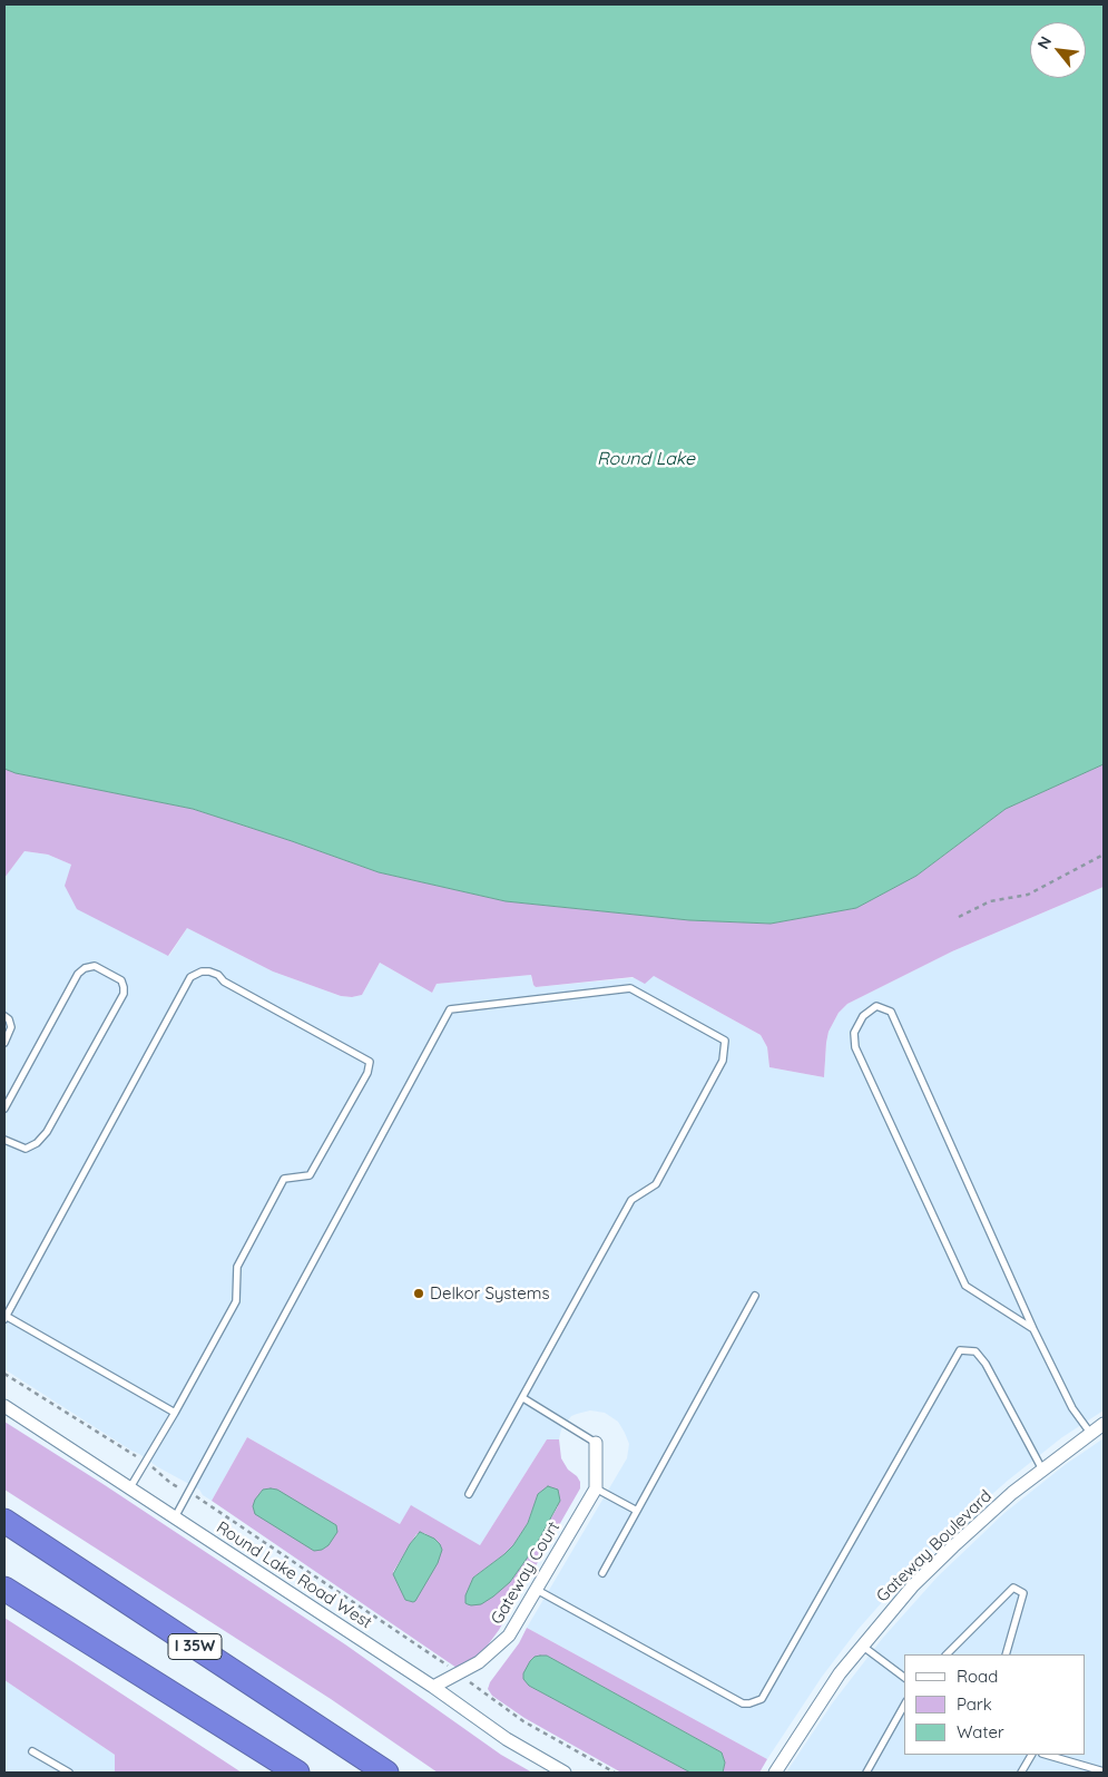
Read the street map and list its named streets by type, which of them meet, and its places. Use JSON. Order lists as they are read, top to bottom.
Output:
{
  "streets": {
    "highway": ["I 35W"],
    "street": ["Gateway Boulevard", "Gateway Court", "Round Lake Road West"]
  },
  "crossings": [
    ["Gateway Court", "Round Lake Road West"]
  ],
  "water": ["Round Lake"],
  "places": ["Delkor Systems"],
  "legend": ["Road", "Park", "Water"],
  "north": "top left"
}
